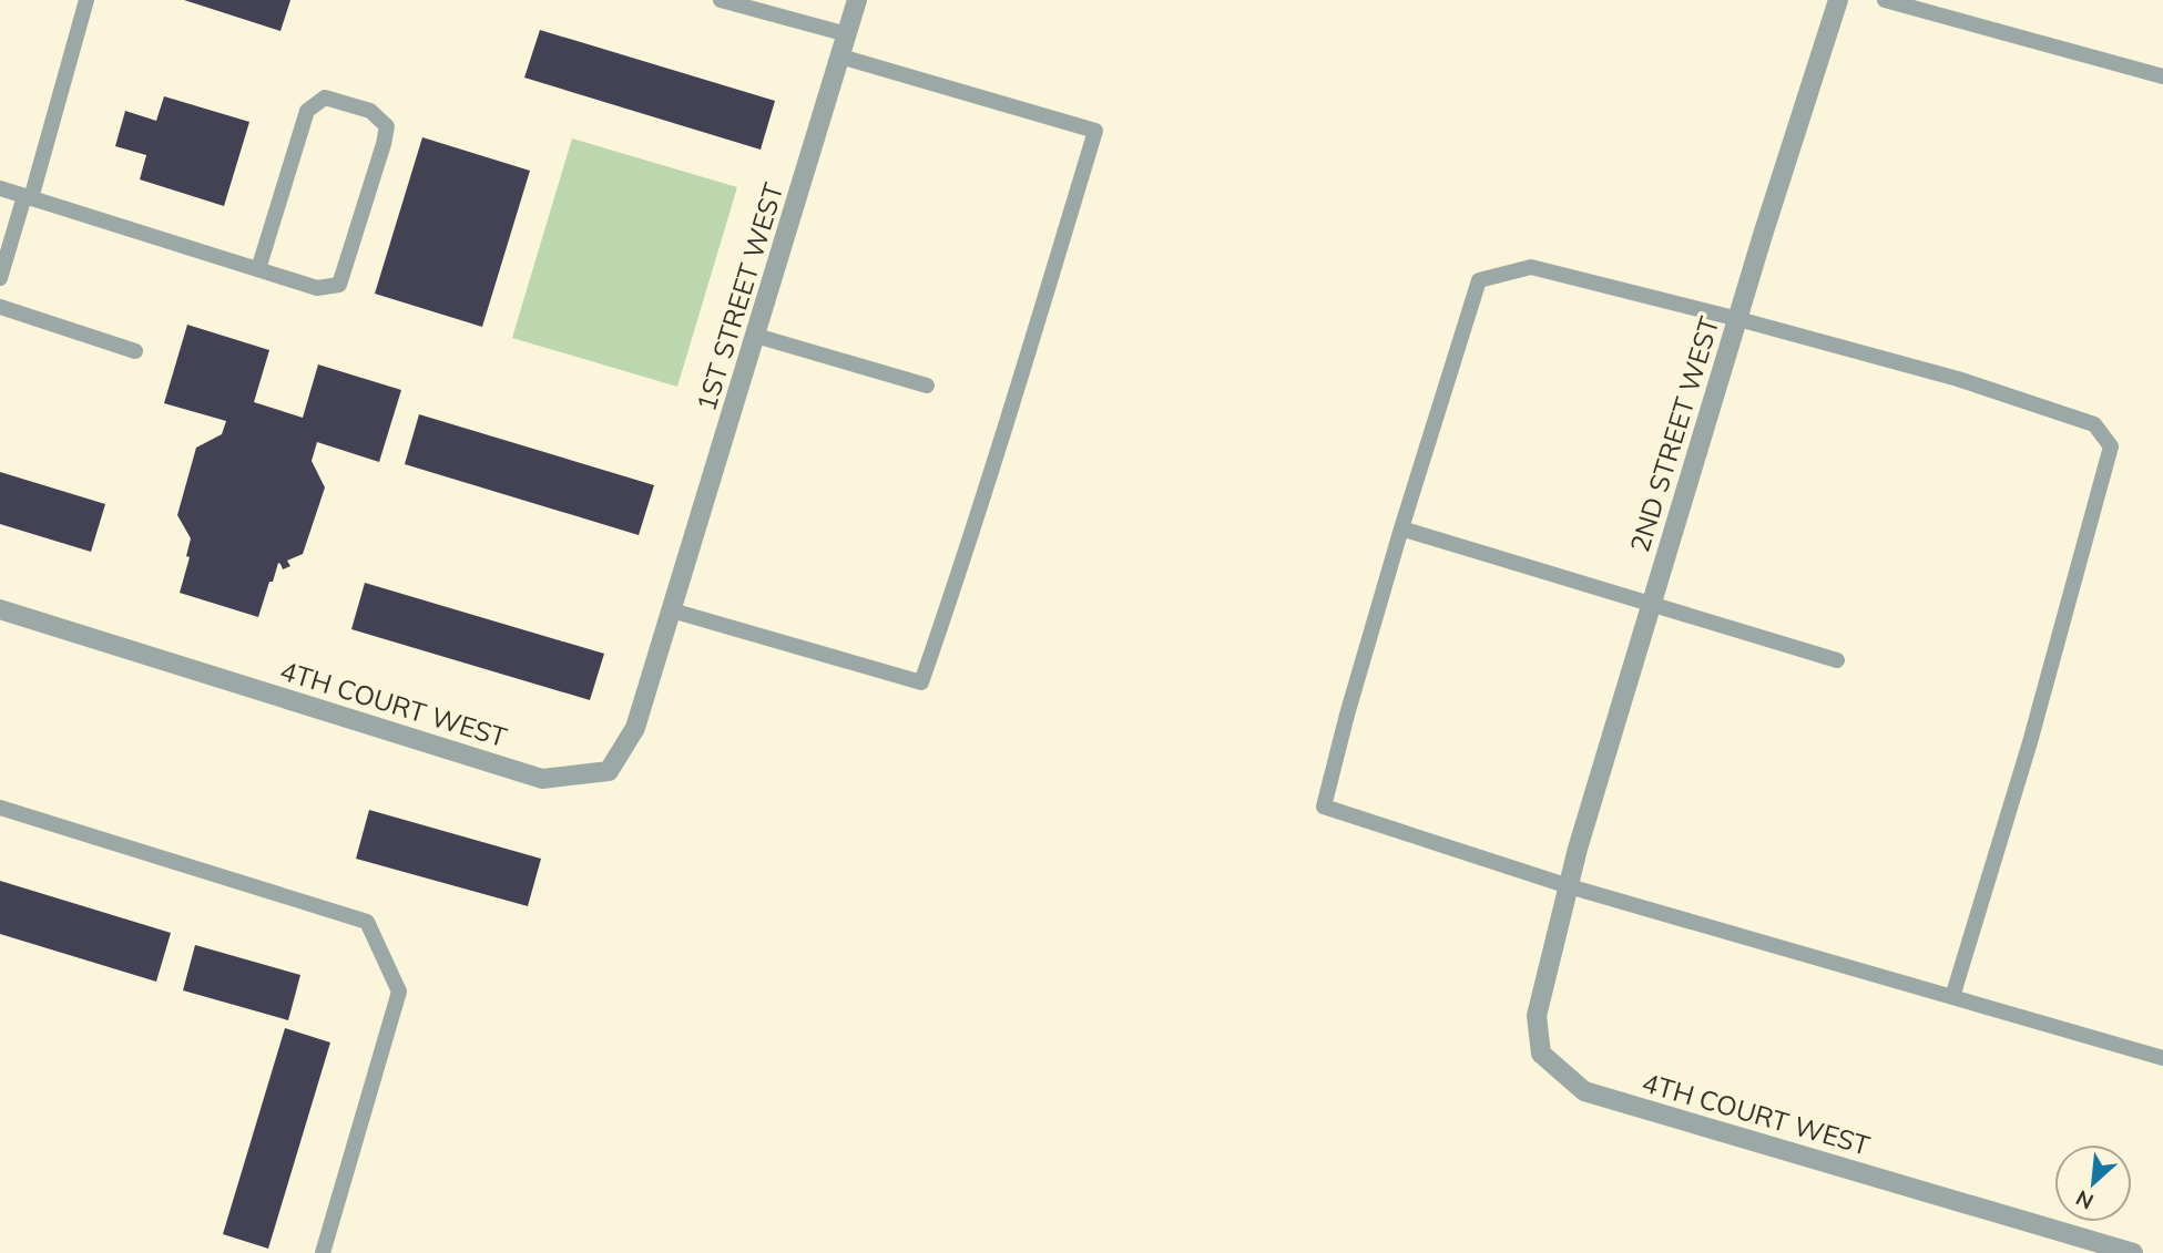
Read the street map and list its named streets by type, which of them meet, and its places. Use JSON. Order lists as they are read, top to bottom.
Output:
{
  "streets": {
    "street": ["1ST STREET WEST", "2ND STREET WEST", "4TH COURT WEST"]
  },
  "crossings": [
    ["1ST STREET WEST", "4TH COURT WEST"],
    ["2ND STREET WEST", "4TH COURT WEST"]
  ],
  "north": "bottom left"
}
